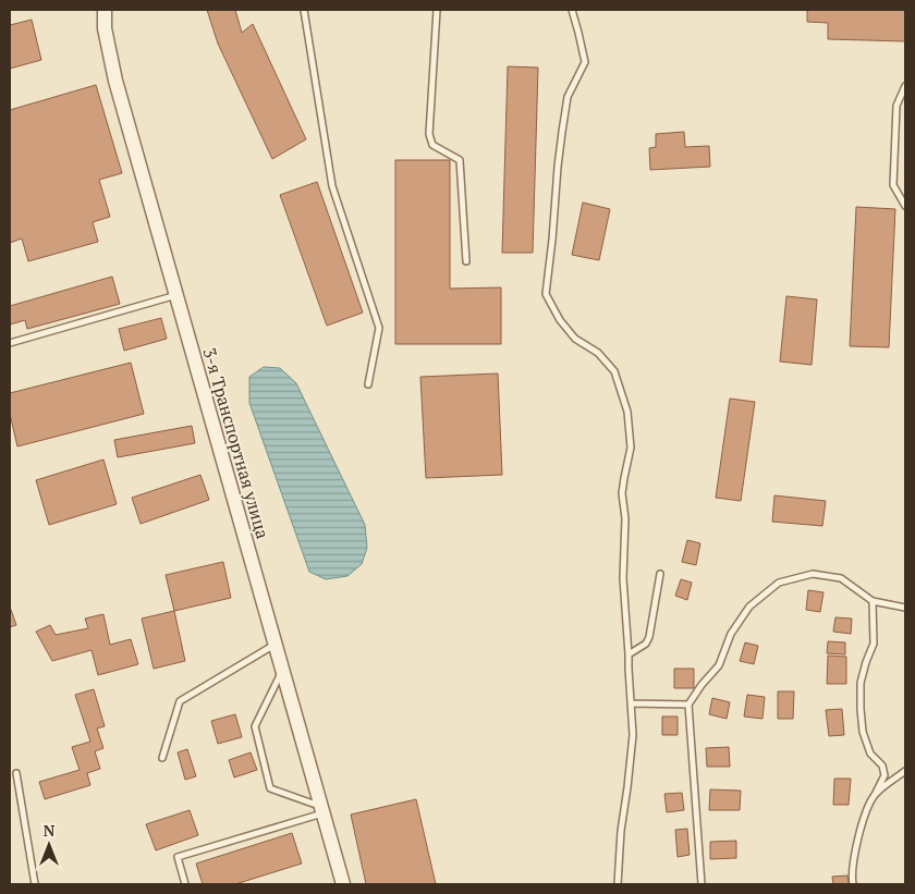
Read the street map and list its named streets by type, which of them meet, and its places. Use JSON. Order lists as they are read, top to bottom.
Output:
{
  "streets": {
    "street": ["3-я Транспортная улица"]
  },
  "north": "top"
}
